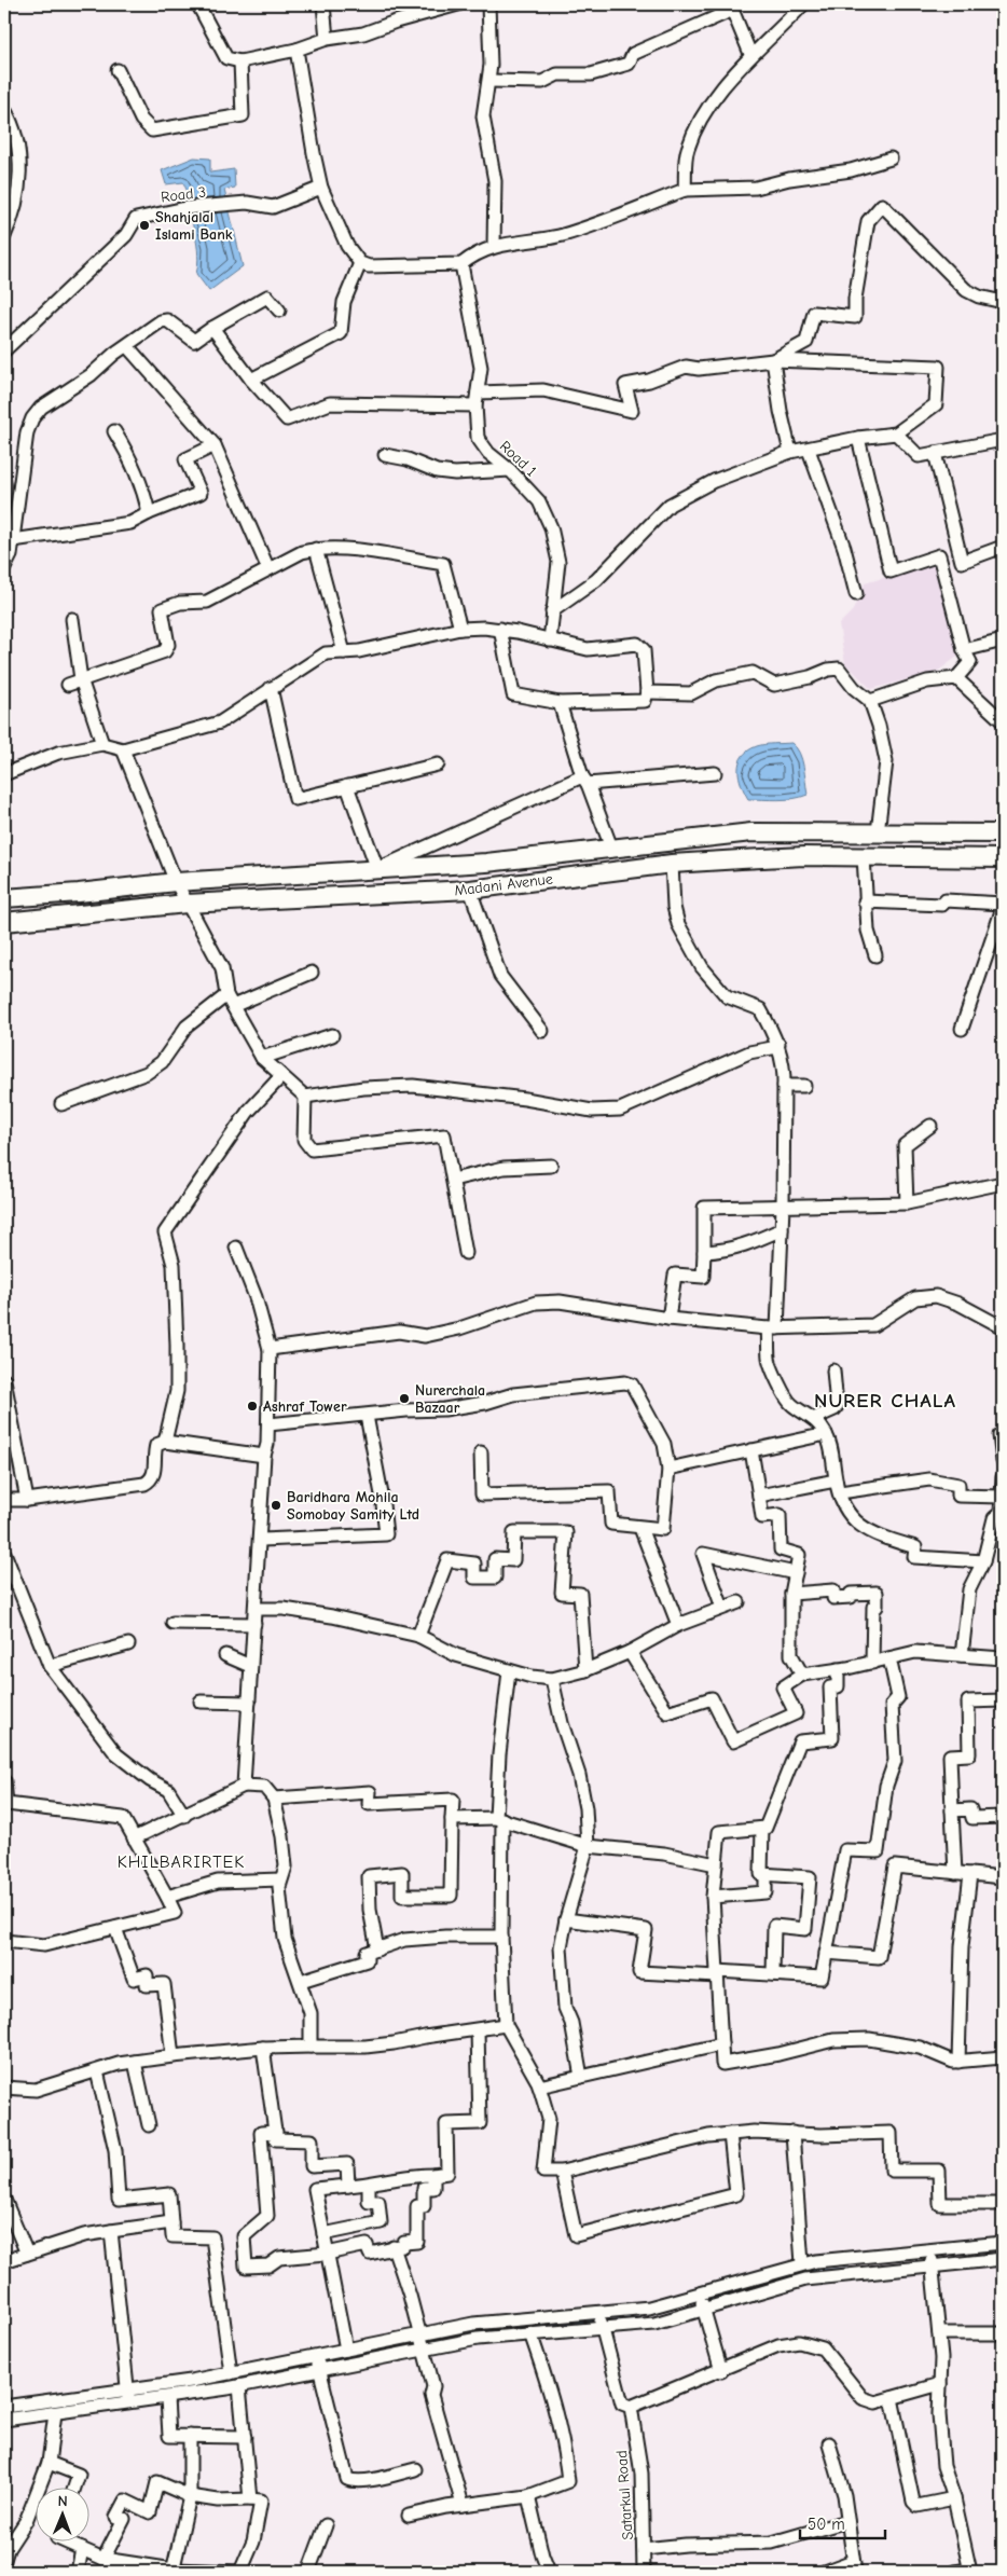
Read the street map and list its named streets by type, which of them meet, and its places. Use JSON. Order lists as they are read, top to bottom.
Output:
{
  "streets": {
    "main road": ["Madani Avenue"],
    "street": ["Road 3", "Road 1", "Satarkul Road"]
  },
  "districts": ["NURER CHALA", "KHILBARIRTEK"],
  "places": [
    "Shahjalal Islami Bank",
    "Nurerchala Bazaar",
    "Ashraf Tower",
    "Baridhara Mohila Somobay Samity Ltd"
  ],
  "scale_bar": "50 m",
  "north": "top"
}
